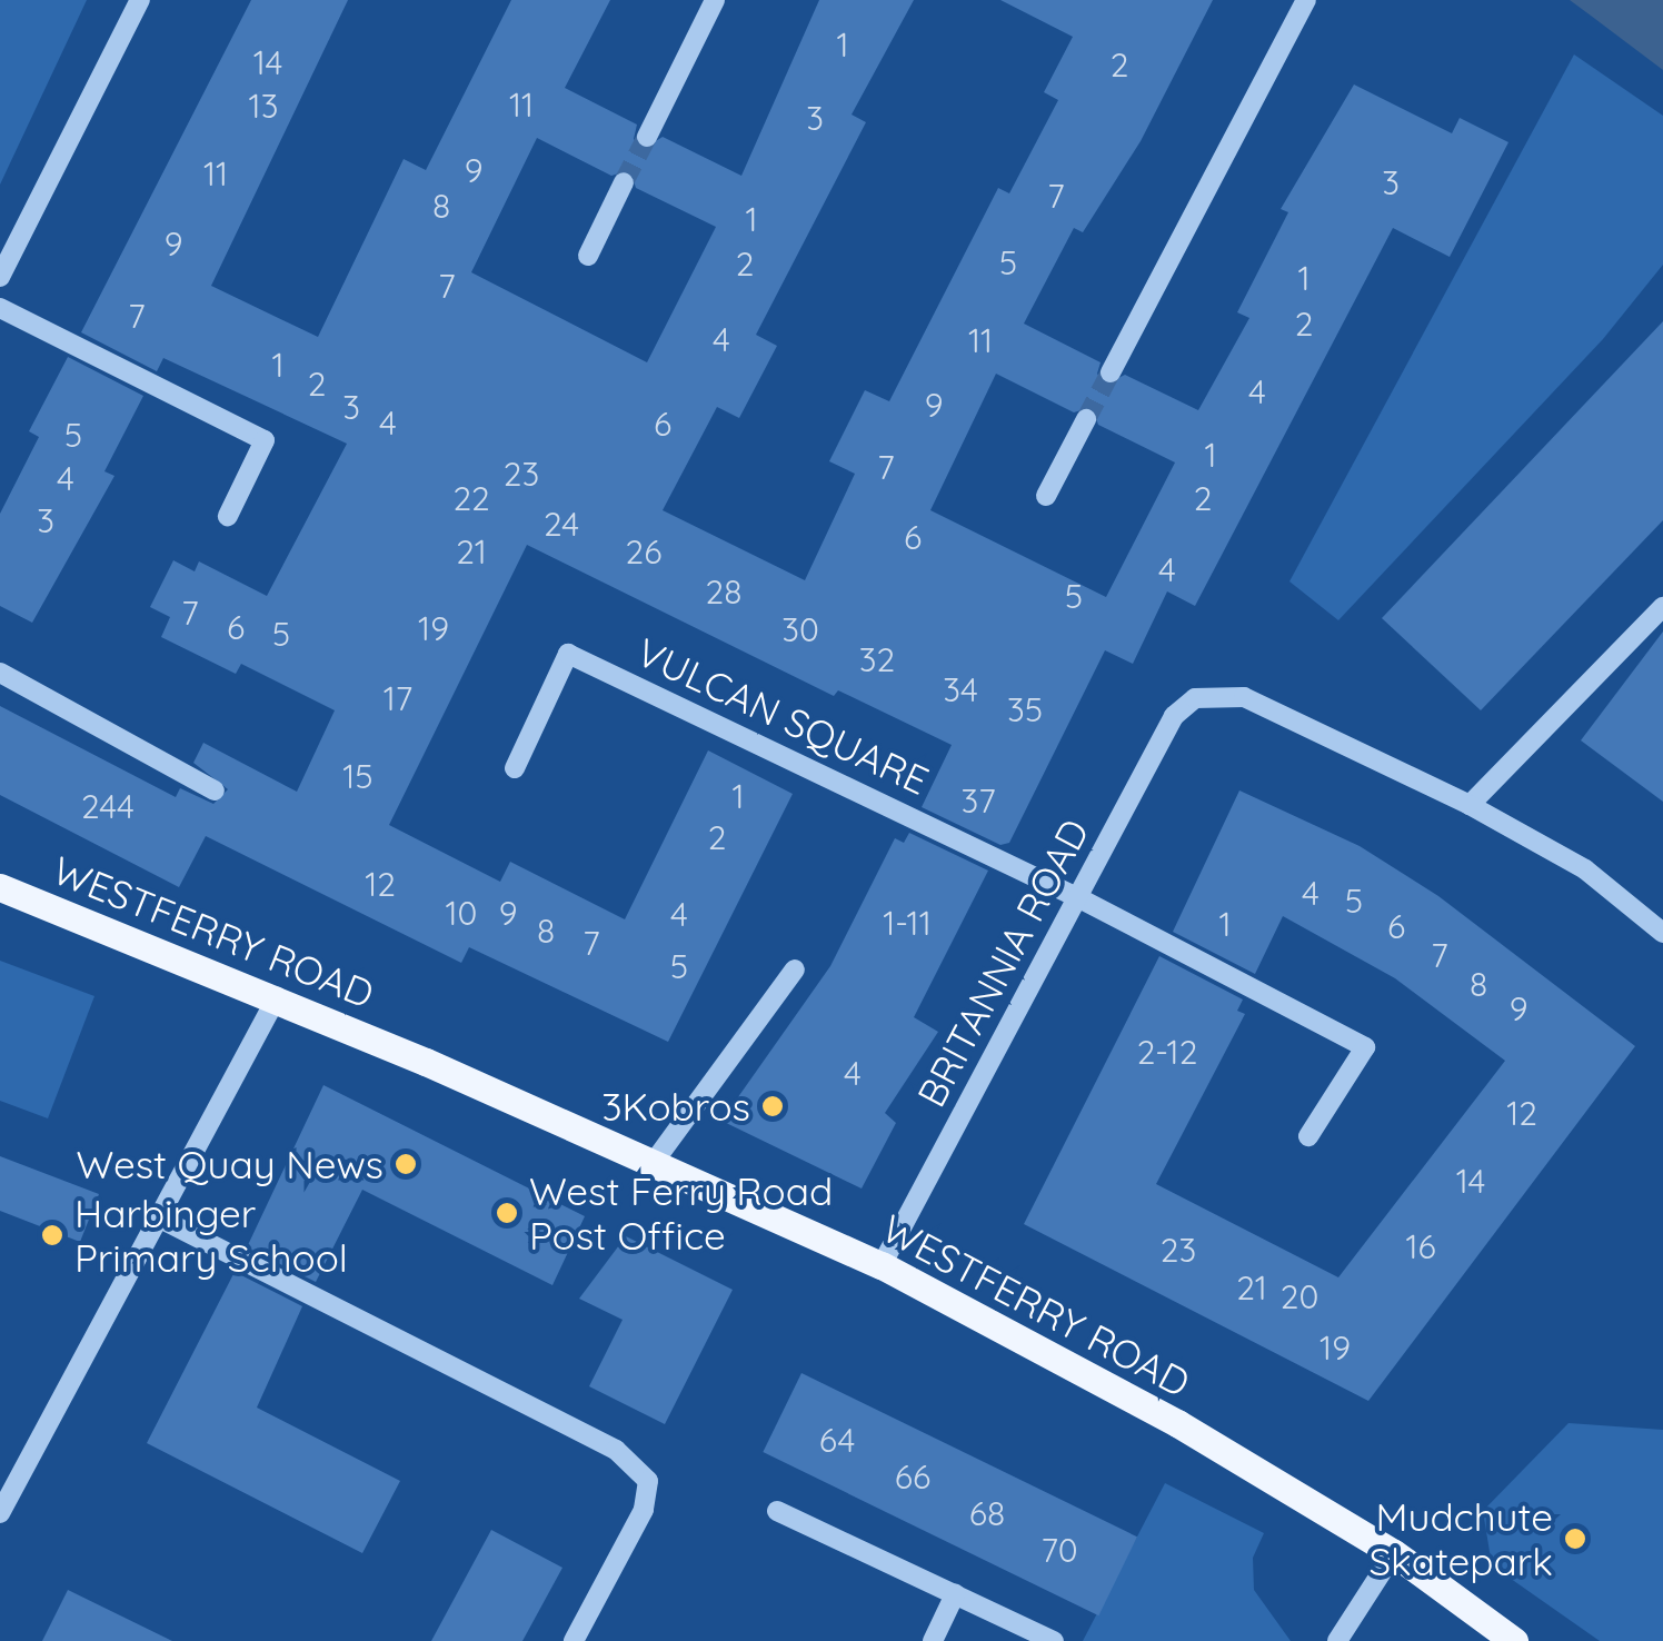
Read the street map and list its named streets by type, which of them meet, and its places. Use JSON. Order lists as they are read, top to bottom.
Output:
{
  "streets": {
    "main road": ["WESTFERRY ROAD"],
    "street": ["VULCAN SQUARE", "BRITANNIA ROAD"]
  },
  "crossings": [
    ["VULCAN SQUARE", "BRITANNIA ROAD"],
    ["WESTFERRY ROAD", "BRITANNIA ROAD"]
  ],
  "places": [
    "3Kobros",
    "West Quay News",
    "West Ferry Road Post Office",
    "Harbinger Primary School",
    "Mudchute Skatepark"
  ],
  "house_numbers": [
    "1",
    "14",
    "2",
    "11",
    "13",
    "3",
    "9",
    "11",
    "3",
    "7",
    "8",
    "1",
    "9",
    "5",
    "2",
    "1",
    "7",
    "7",
    "2",
    "4",
    "11",
    "1",
    "2",
    "4",
    "9",
    "3",
    "4",
    "6",
    "5",
    "1",
    "7",
    "23",
    "4",
    "22",
    "2",
    "3",
    "24",
    "6",
    "21",
    "26",
    "4",
    "28",
    "5",
    "7",
    "6",
    "19",
    "30",
    "5",
    "32",
    "34",
    "17",
    "35",
    "15",
    "1",
    "37",
    "244",
    "2",
    "12",
    "4",
    "5",
    "10",
    "9",
    "4",
    "1-11",
    "1",
    "6",
    "8",
    "7",
    "7",
    "5",
    "8",
    "9",
    "2-12",
    "4",
    "12",
    "14",
    "16",
    "23",
    "21",
    "20",
    "19",
    "64",
    "66",
    "68",
    "70"
  ]
}
